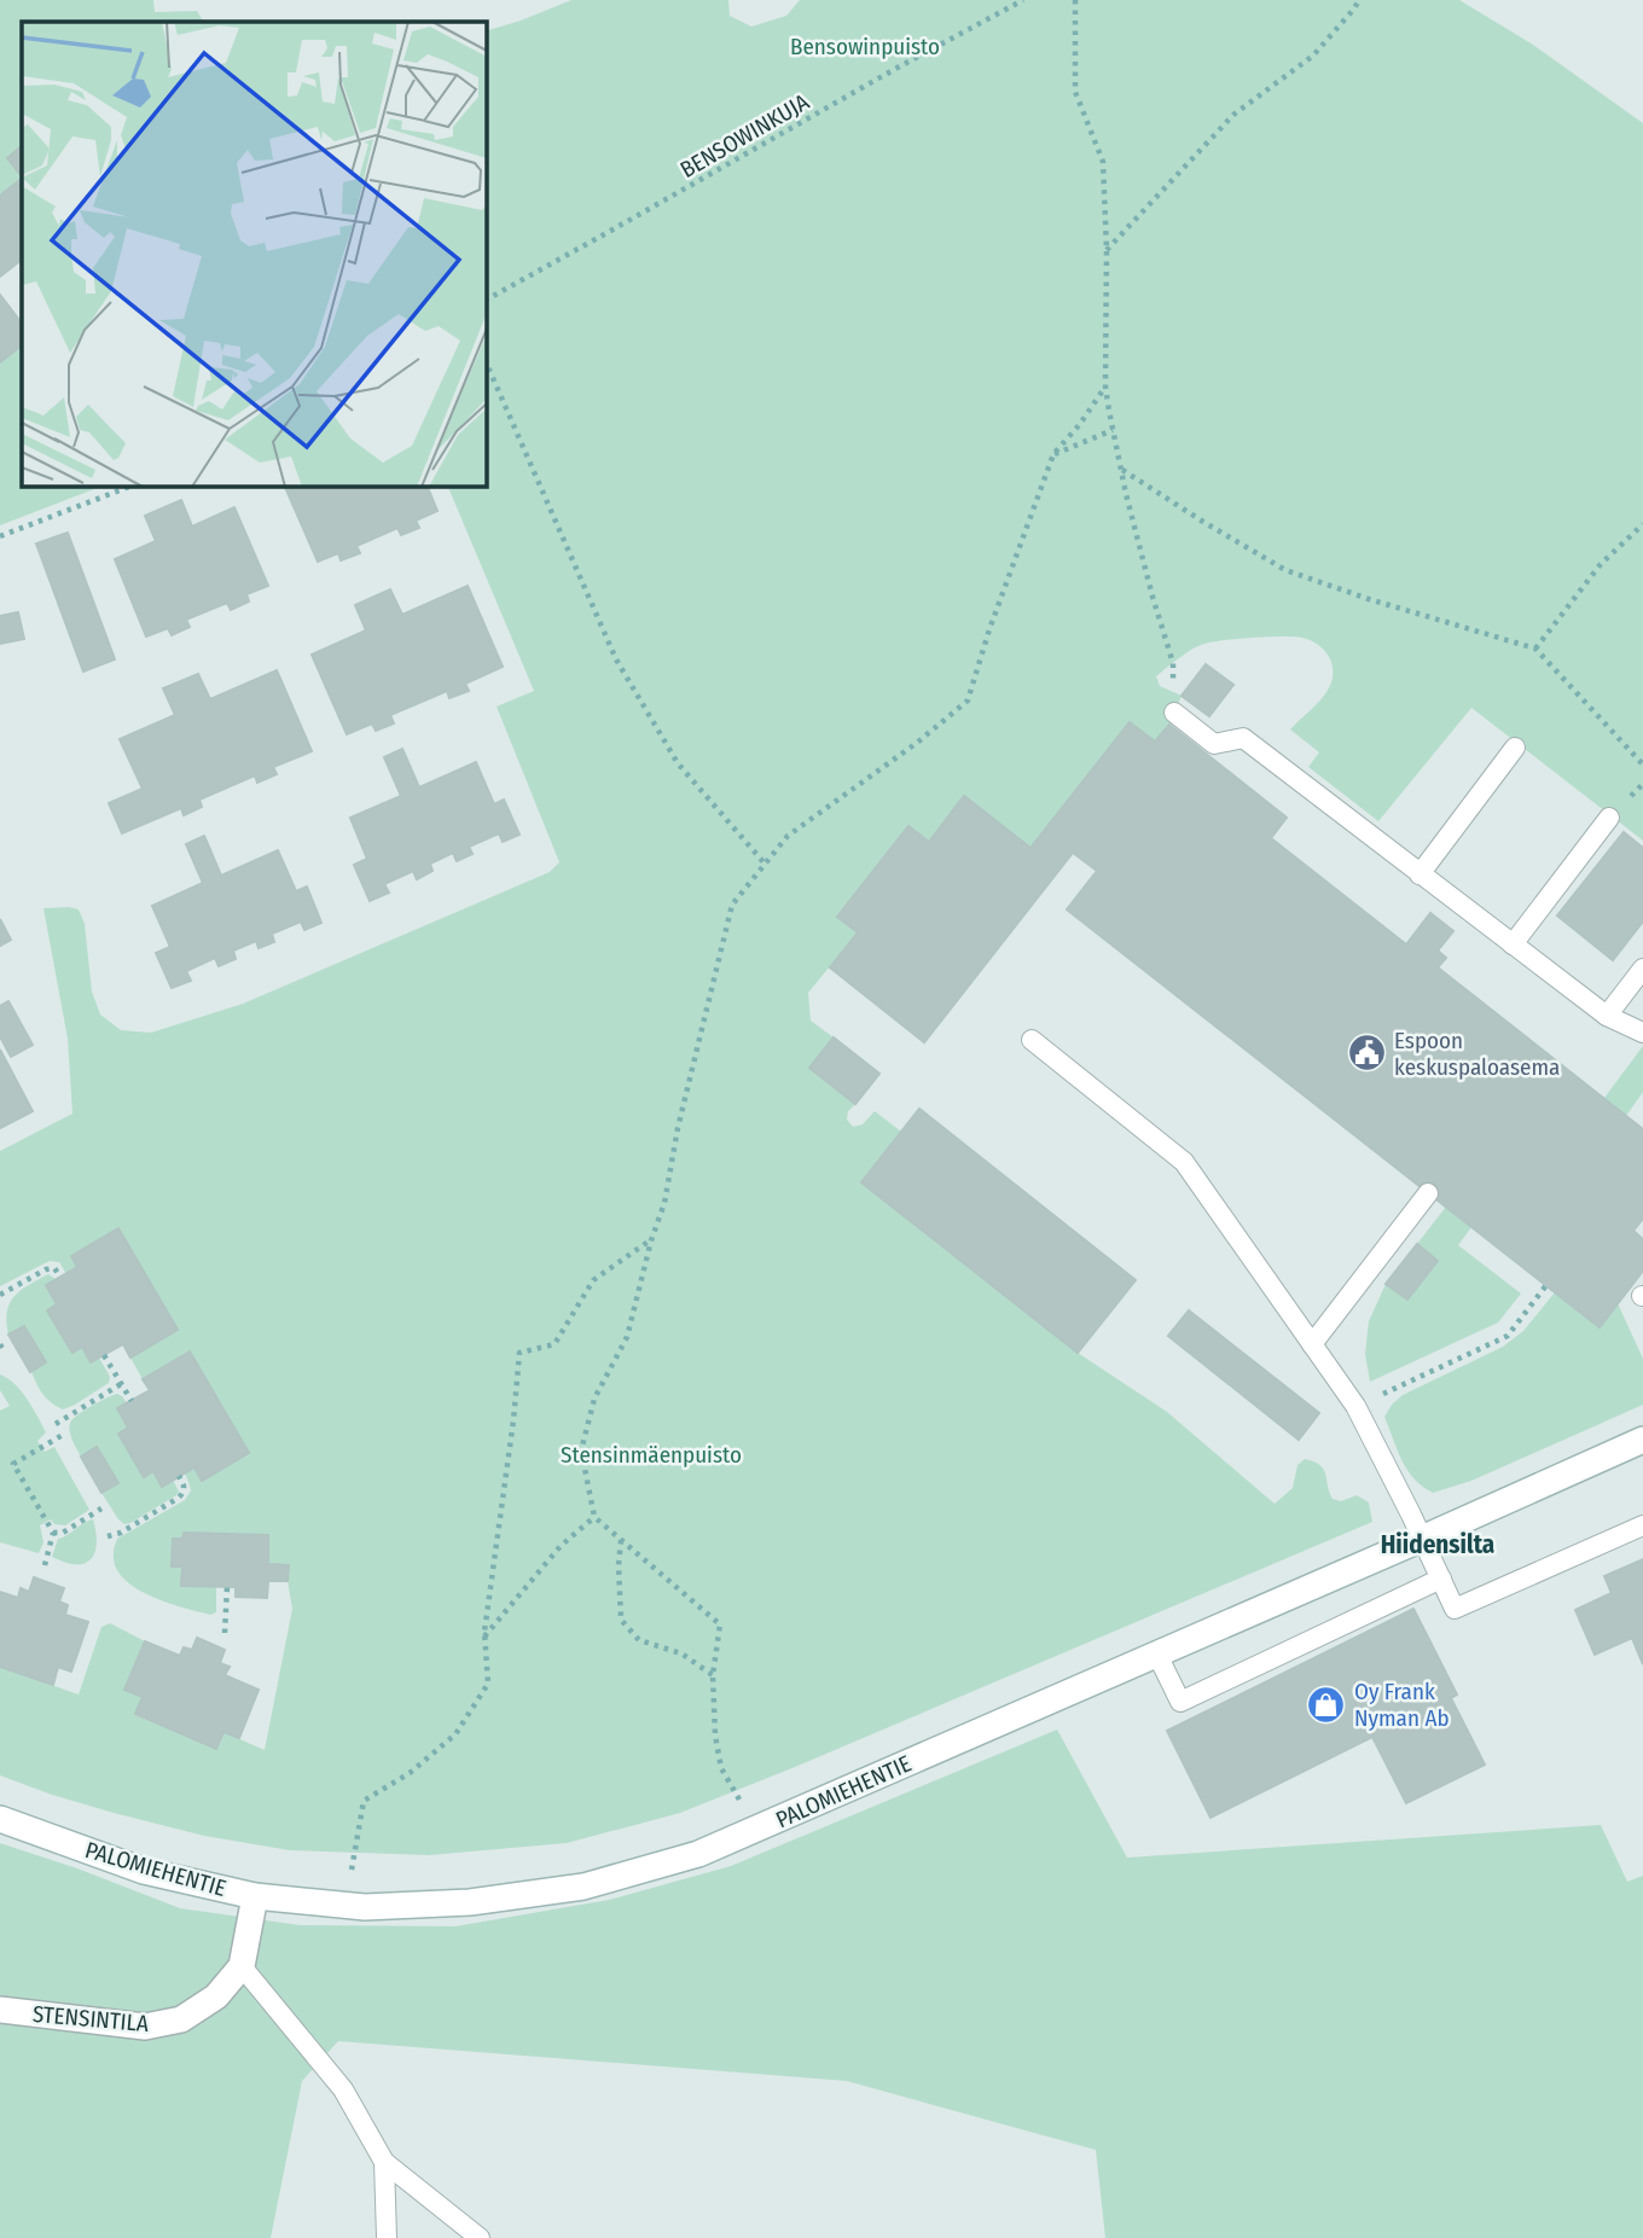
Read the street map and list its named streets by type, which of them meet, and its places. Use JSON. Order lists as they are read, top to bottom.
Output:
{
  "streets": {
    "street": ["PALOMIEHENTIE", "STENSINTILA"],
    "path": ["BENSOWINKUJA"]
  },
  "districts": ["Hiidensilta"],
  "parks": ["Bensowinpuisto", "Stensinmäenpuisto"],
  "places": {
    "public building": ["Espoon keskuspaloasema"],
    "shop": ["Oy Frank Nyman Ab"]
  }
}
